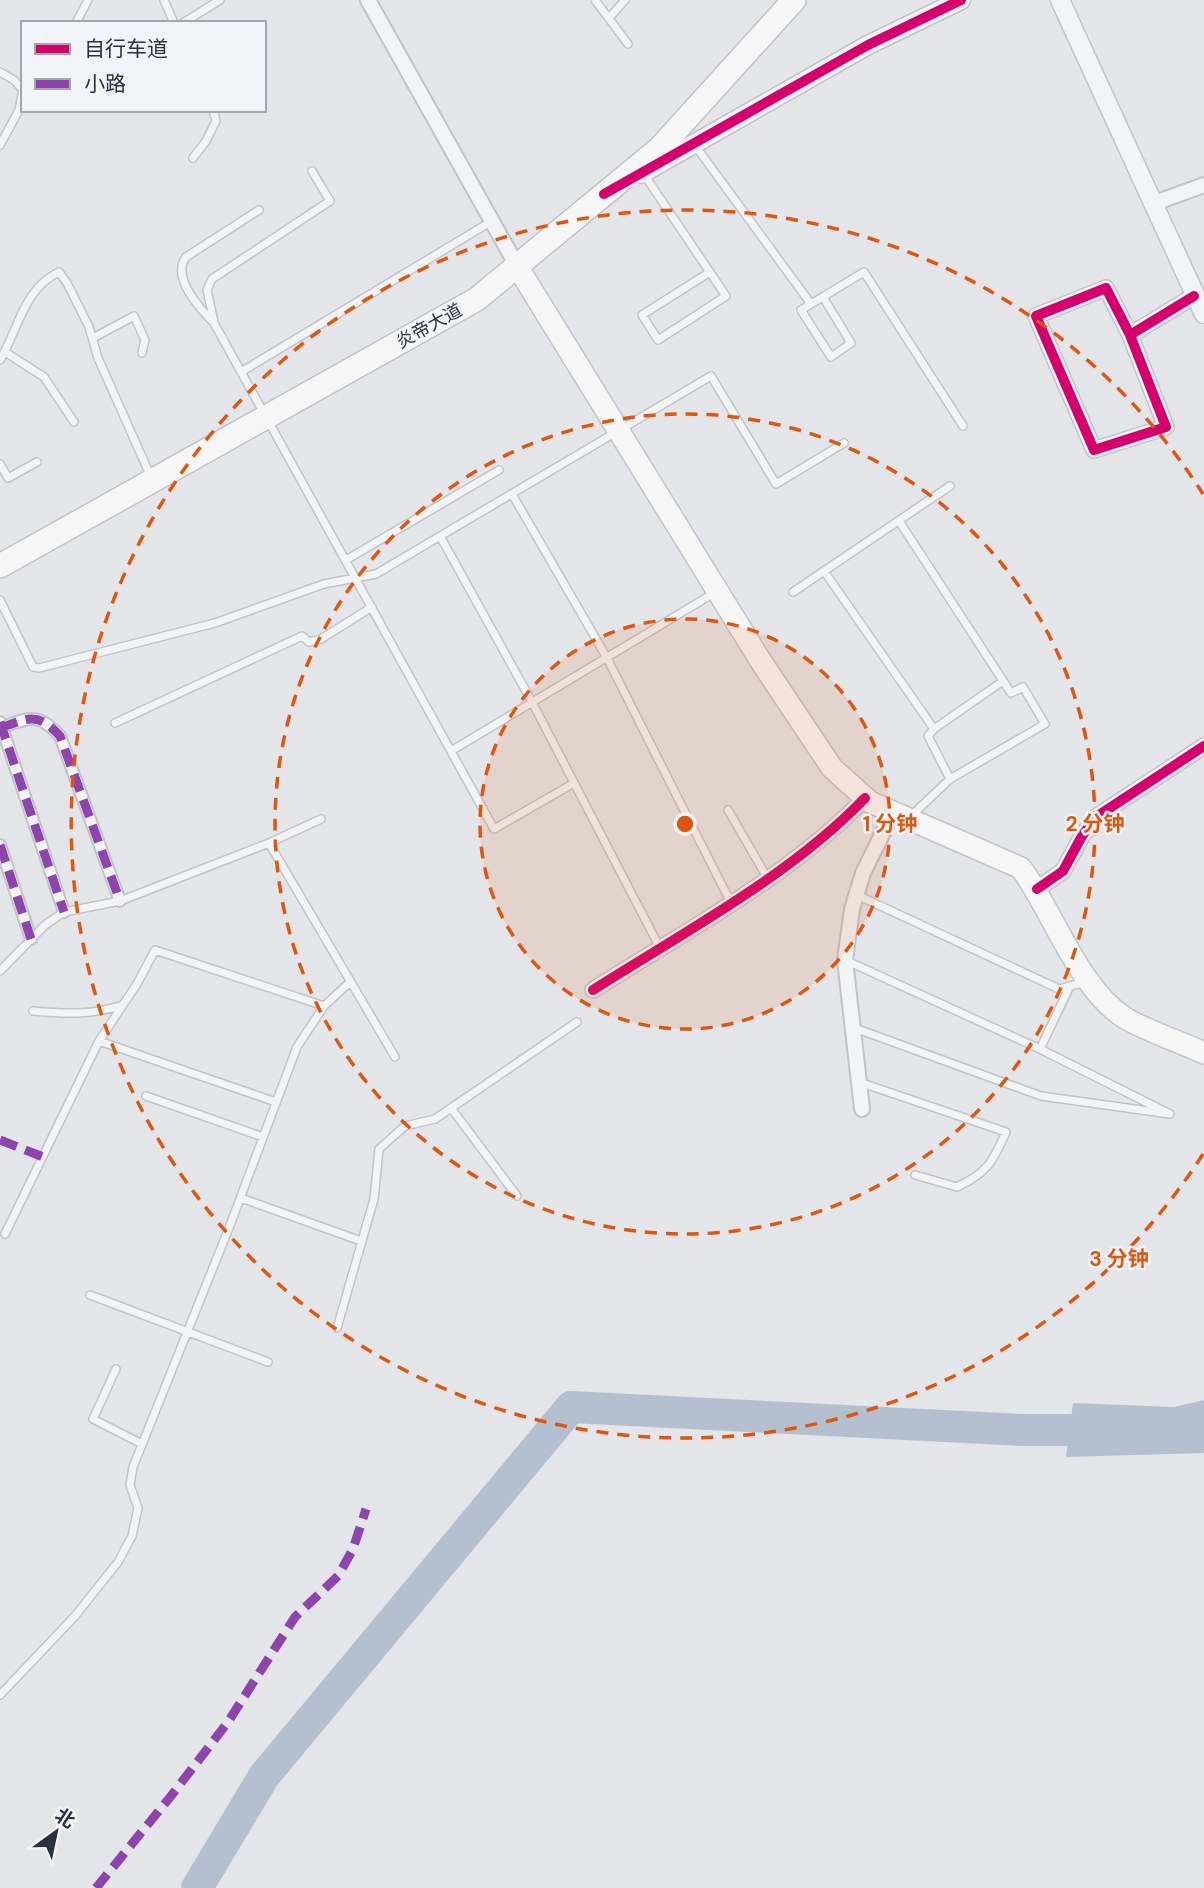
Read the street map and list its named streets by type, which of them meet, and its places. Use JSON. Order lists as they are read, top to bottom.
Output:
{
  "streets": {
    "main road": ["炎帝大道"]
  },
  "legend": ["自行车道", "小路"],
  "north": "top right",
  "rings": ["1 分钟", "2 分钟", "3 分钟"]
}
